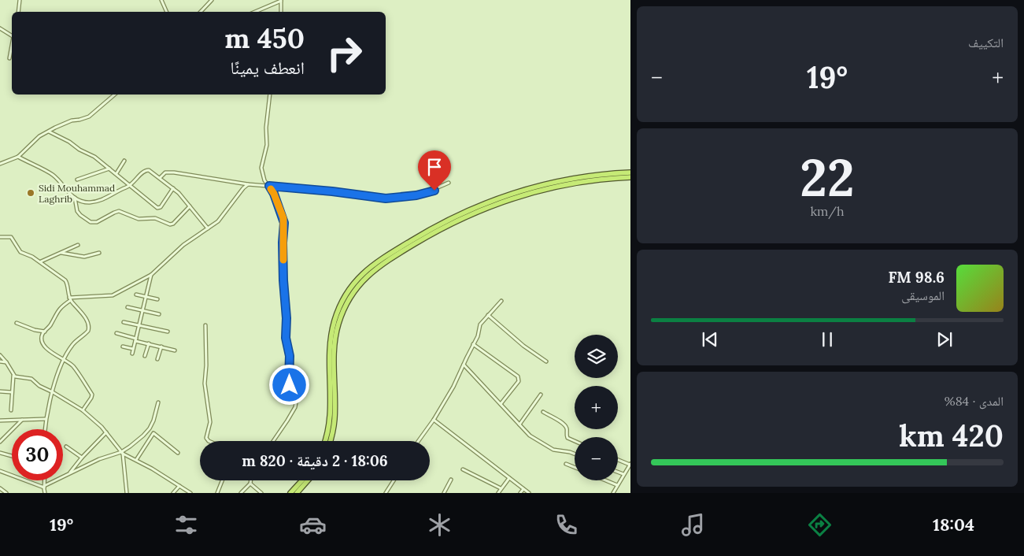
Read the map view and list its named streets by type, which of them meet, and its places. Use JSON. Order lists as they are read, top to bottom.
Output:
{
  "places": ["Sidi Mouhammad Laghrib"],
  "page": {
    "tile": [
      "التكييف",
      ["22", "km/h"],
      ["المدى · 84%", "420 km"]
    ],
    "turn": ["450 m", "انعطف يمينًا"],
    "heat": ["−", "19°", "+"],
    "song": ["98.6 FM", "الموسيقى"],
    "map_buttons": ["+", "−"],
    "limit": "30",
    "trip": "18:06 · 2 دقيقة · 820 m",
    "tabs": ["18:04", "19°"]
  }
}
